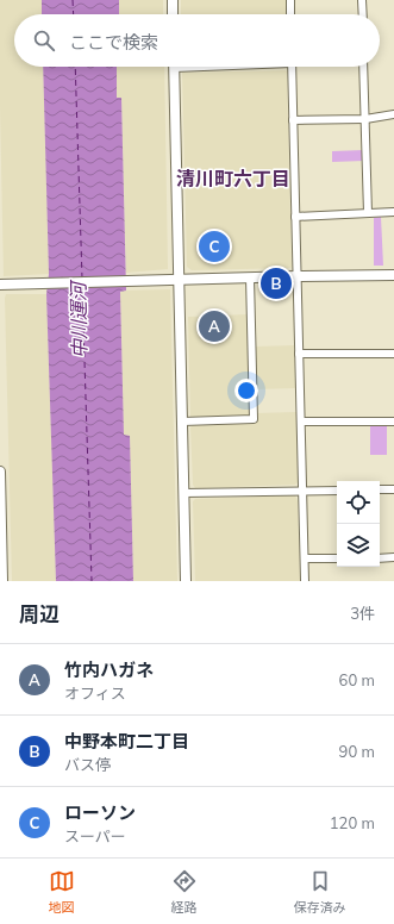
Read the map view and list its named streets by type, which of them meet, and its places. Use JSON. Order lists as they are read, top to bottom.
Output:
{
  "districts": ["清川町六丁目"],
  "water": ["中川運河"],
  "page": {
    "search": "ここで検索",
    "pins": ["C", "B", "A"],
    "heading": ["周辺", "3件"],
    "list": [
      {
        "mark": "A",
        "name": "竹内ハガネ",
        "note": "オフィス",
        "value": "60 m"
      },
      {
        "mark": "B",
        "name": "中野本町二丁目",
        "note": "バス停",
        "value": "90 m"
      },
      {
        "mark": "C",
        "name": "ローソン",
        "note": "スーパー",
        "value": "120 m"
      }
    ],
    "nav": ["地図", "経路", "保存済み"]
  }
}
